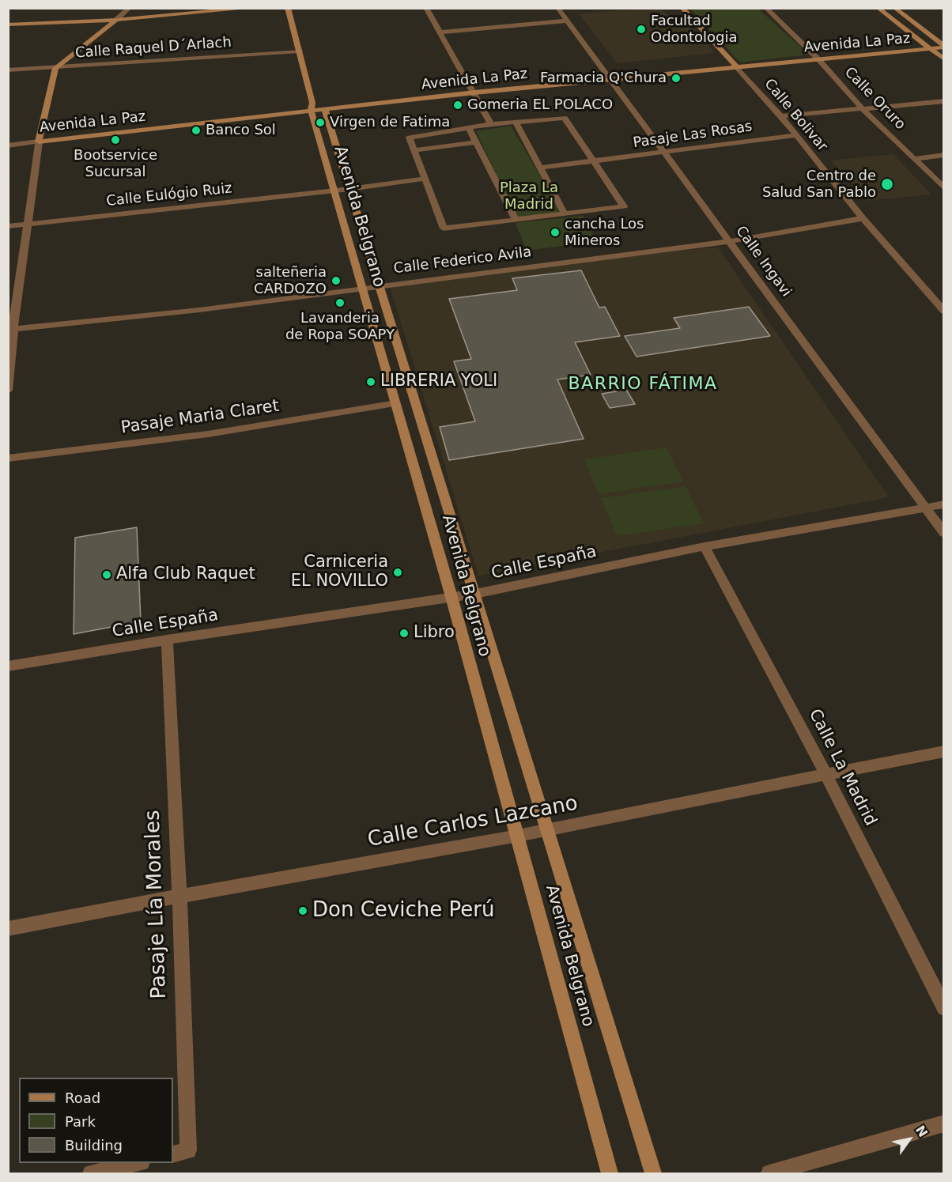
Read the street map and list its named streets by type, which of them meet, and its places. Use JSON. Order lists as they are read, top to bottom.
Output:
{
  "streets": {
    "street": [
      "Avenida La Paz",
      "Calle Raquel D´Arlach",
      "Calle Oruro",
      "Calle Bolivar",
      "Pasaje Las Rosas",
      "Calle Eulógio Ruiz",
      "Avenida Belgrano",
      "Calle Federico Avila",
      "Calle Ingavi",
      "Pasaje Maria Claret",
      "Calle España",
      "Calle La Madrid",
      "Calle Carlos Lazcano",
      "Pasaje Lía Morales"
    ]
  },
  "crossings": [
    ["Avenida La Paz", "Calle Oruro"],
    ["Avenida La Paz", "Calle Bolivar"],
    ["Avenida La Paz", "Avenida Belgrano"],
    ["Avenida La Paz", "Calle Ingavi"],
    ["Calle Raquel D´Arlach", "Avenida Belgrano"],
    ["Calle Bolivar", "Pasaje Las Rosas"],
    ["Calle Bolivar", "Calle Federico Avila"],
    ["Pasaje Las Rosas", "Calle Ingavi"],
    ["Calle Eulógio Ruiz", "Avenida Belgrano"],
    ["Avenida Belgrano", "Calle Federico Avila"],
    ["Avenida Belgrano", "Pasaje Maria Claret"],
    ["Avenida Belgrano", "Calle España"],
    ["Avenida Belgrano", "Calle Carlos Lazcano"],
    ["Calle Federico Avila", "Calle Ingavi"],
    ["Calle Ingavi", "Calle España"],
    ["Calle España", "Calle La Madrid"],
    ["Calle España", "Pasaje Lía Morales"],
    ["Calle La Madrid", "Calle Carlos Lazcano"],
    ["Calle Carlos Lazcano", "Pasaje Lía Morales"]
  ],
  "districts": ["BARRIO FÁTIMA"],
  "parks": ["Plaza La Madrid"],
  "places": [
    "Facultad Odontologia",
    "Farmacia Q'Chura",
    "Gomeria EL POLACO",
    "Virgen de Fatima",
    "Banco Sol",
    "Bootservice Sucursal",
    "Centro de Salud San Pablo",
    "cancha Los Mineros",
    "salteñeria CARDOZO",
    "Lavanderia de Ropa SOAPY",
    "LIBRERIA YOLI",
    "Carniceria EL NOVILLO",
    "Alfa Club Raquet",
    "Libro",
    "Don Ceviche Perú"
  ],
  "legend": ["Road", "Park", "Building"],
  "north": "top right"
}
